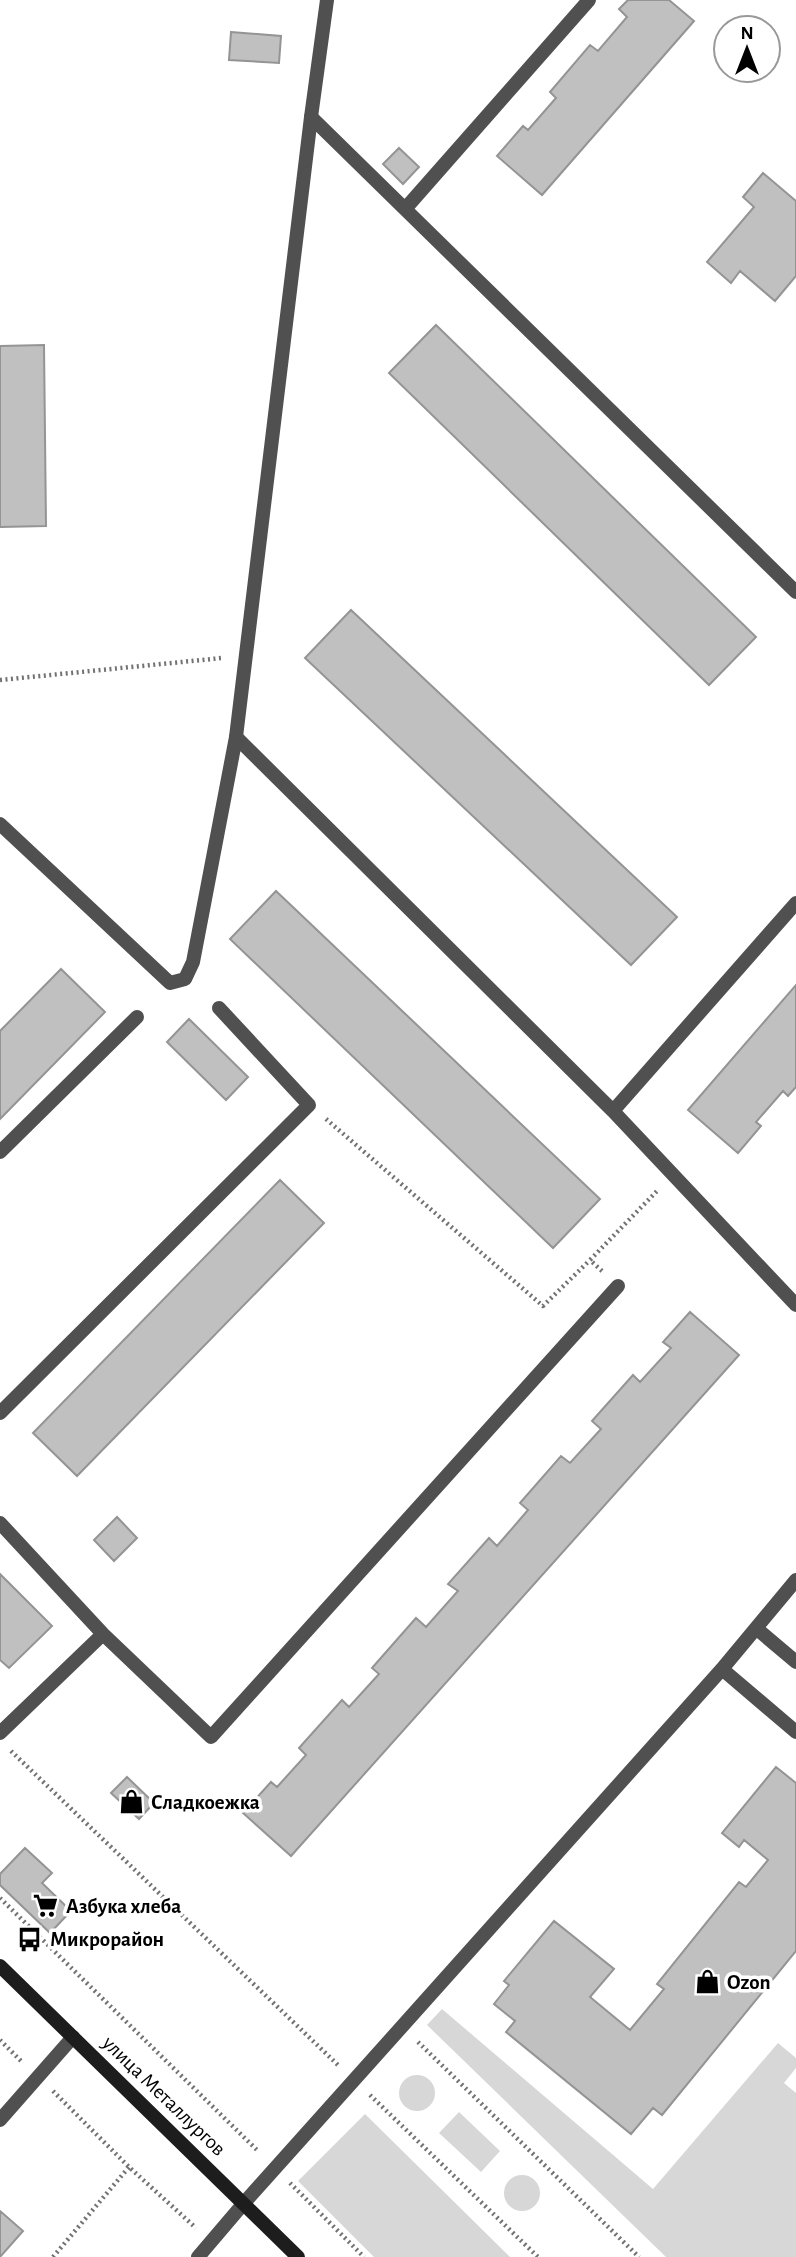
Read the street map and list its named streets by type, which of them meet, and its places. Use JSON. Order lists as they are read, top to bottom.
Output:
{
  "streets": {
    "main road": ["улица Металлургов"]
  },
  "places": {
    "shop": ["Сладкоежка", "Ozon"],
    "supermarket": ["Азбука хлеба"],
    "bus stop": ["Микрорайон"]
  },
  "north": "top"
}
